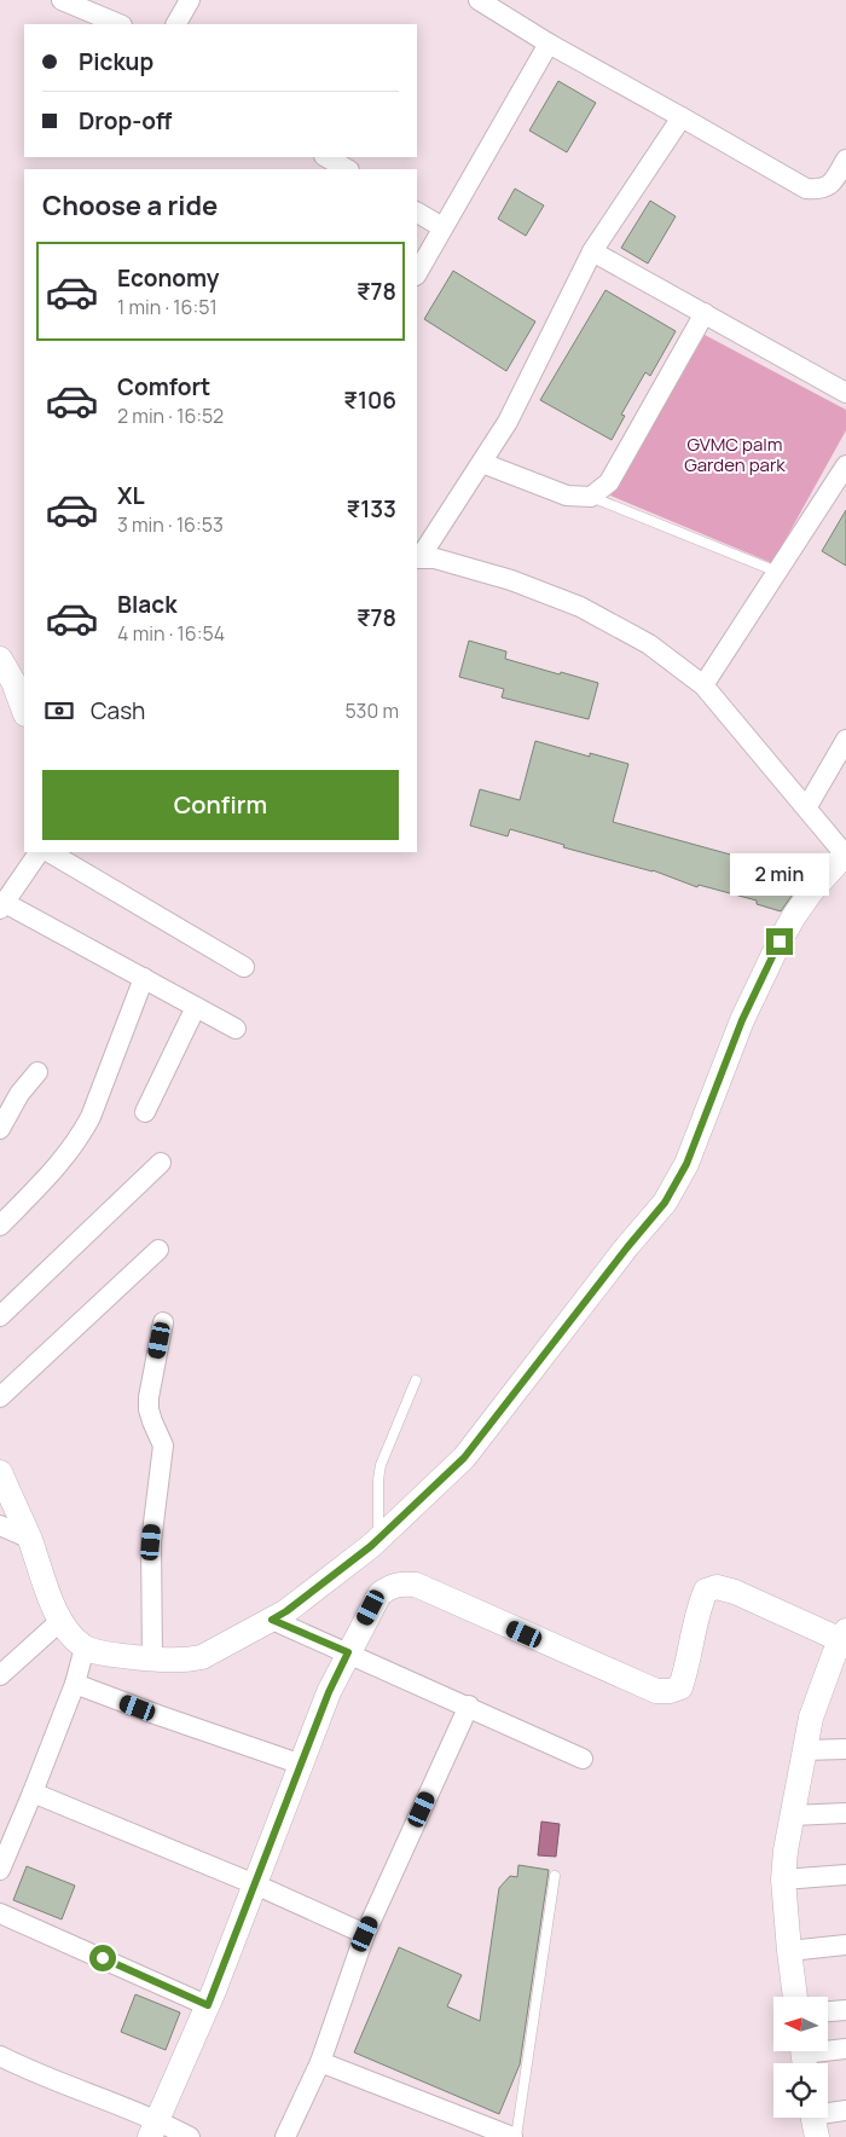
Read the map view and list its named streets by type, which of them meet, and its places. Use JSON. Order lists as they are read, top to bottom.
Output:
{
  "parks": ["GVMC palm Garden park"],
  "north": "left",
  "page": {
    "banner": ["Pickup", "Drop-off"],
    "heading": "Choose a ride",
    "list": [
      {
        "name": "Economy",
        "note": "1 min · 16:51",
        "value": "₹78"
      },
      {
        "name": "Comfort",
        "note": "2 min · 16:52",
        "value": "₹106"
      },
      {
        "name": "XL",
        "note": "3 min · 16:53",
        "value": "₹133"
      },
      {
        "name": "Black",
        "note": "4 min · 16:54",
        "value": "₹78"
      }
    ],
    "pay": ["Cash", "530 m"],
    "buttons": "Confirm",
    "bubble": "2 min"
  }
}
